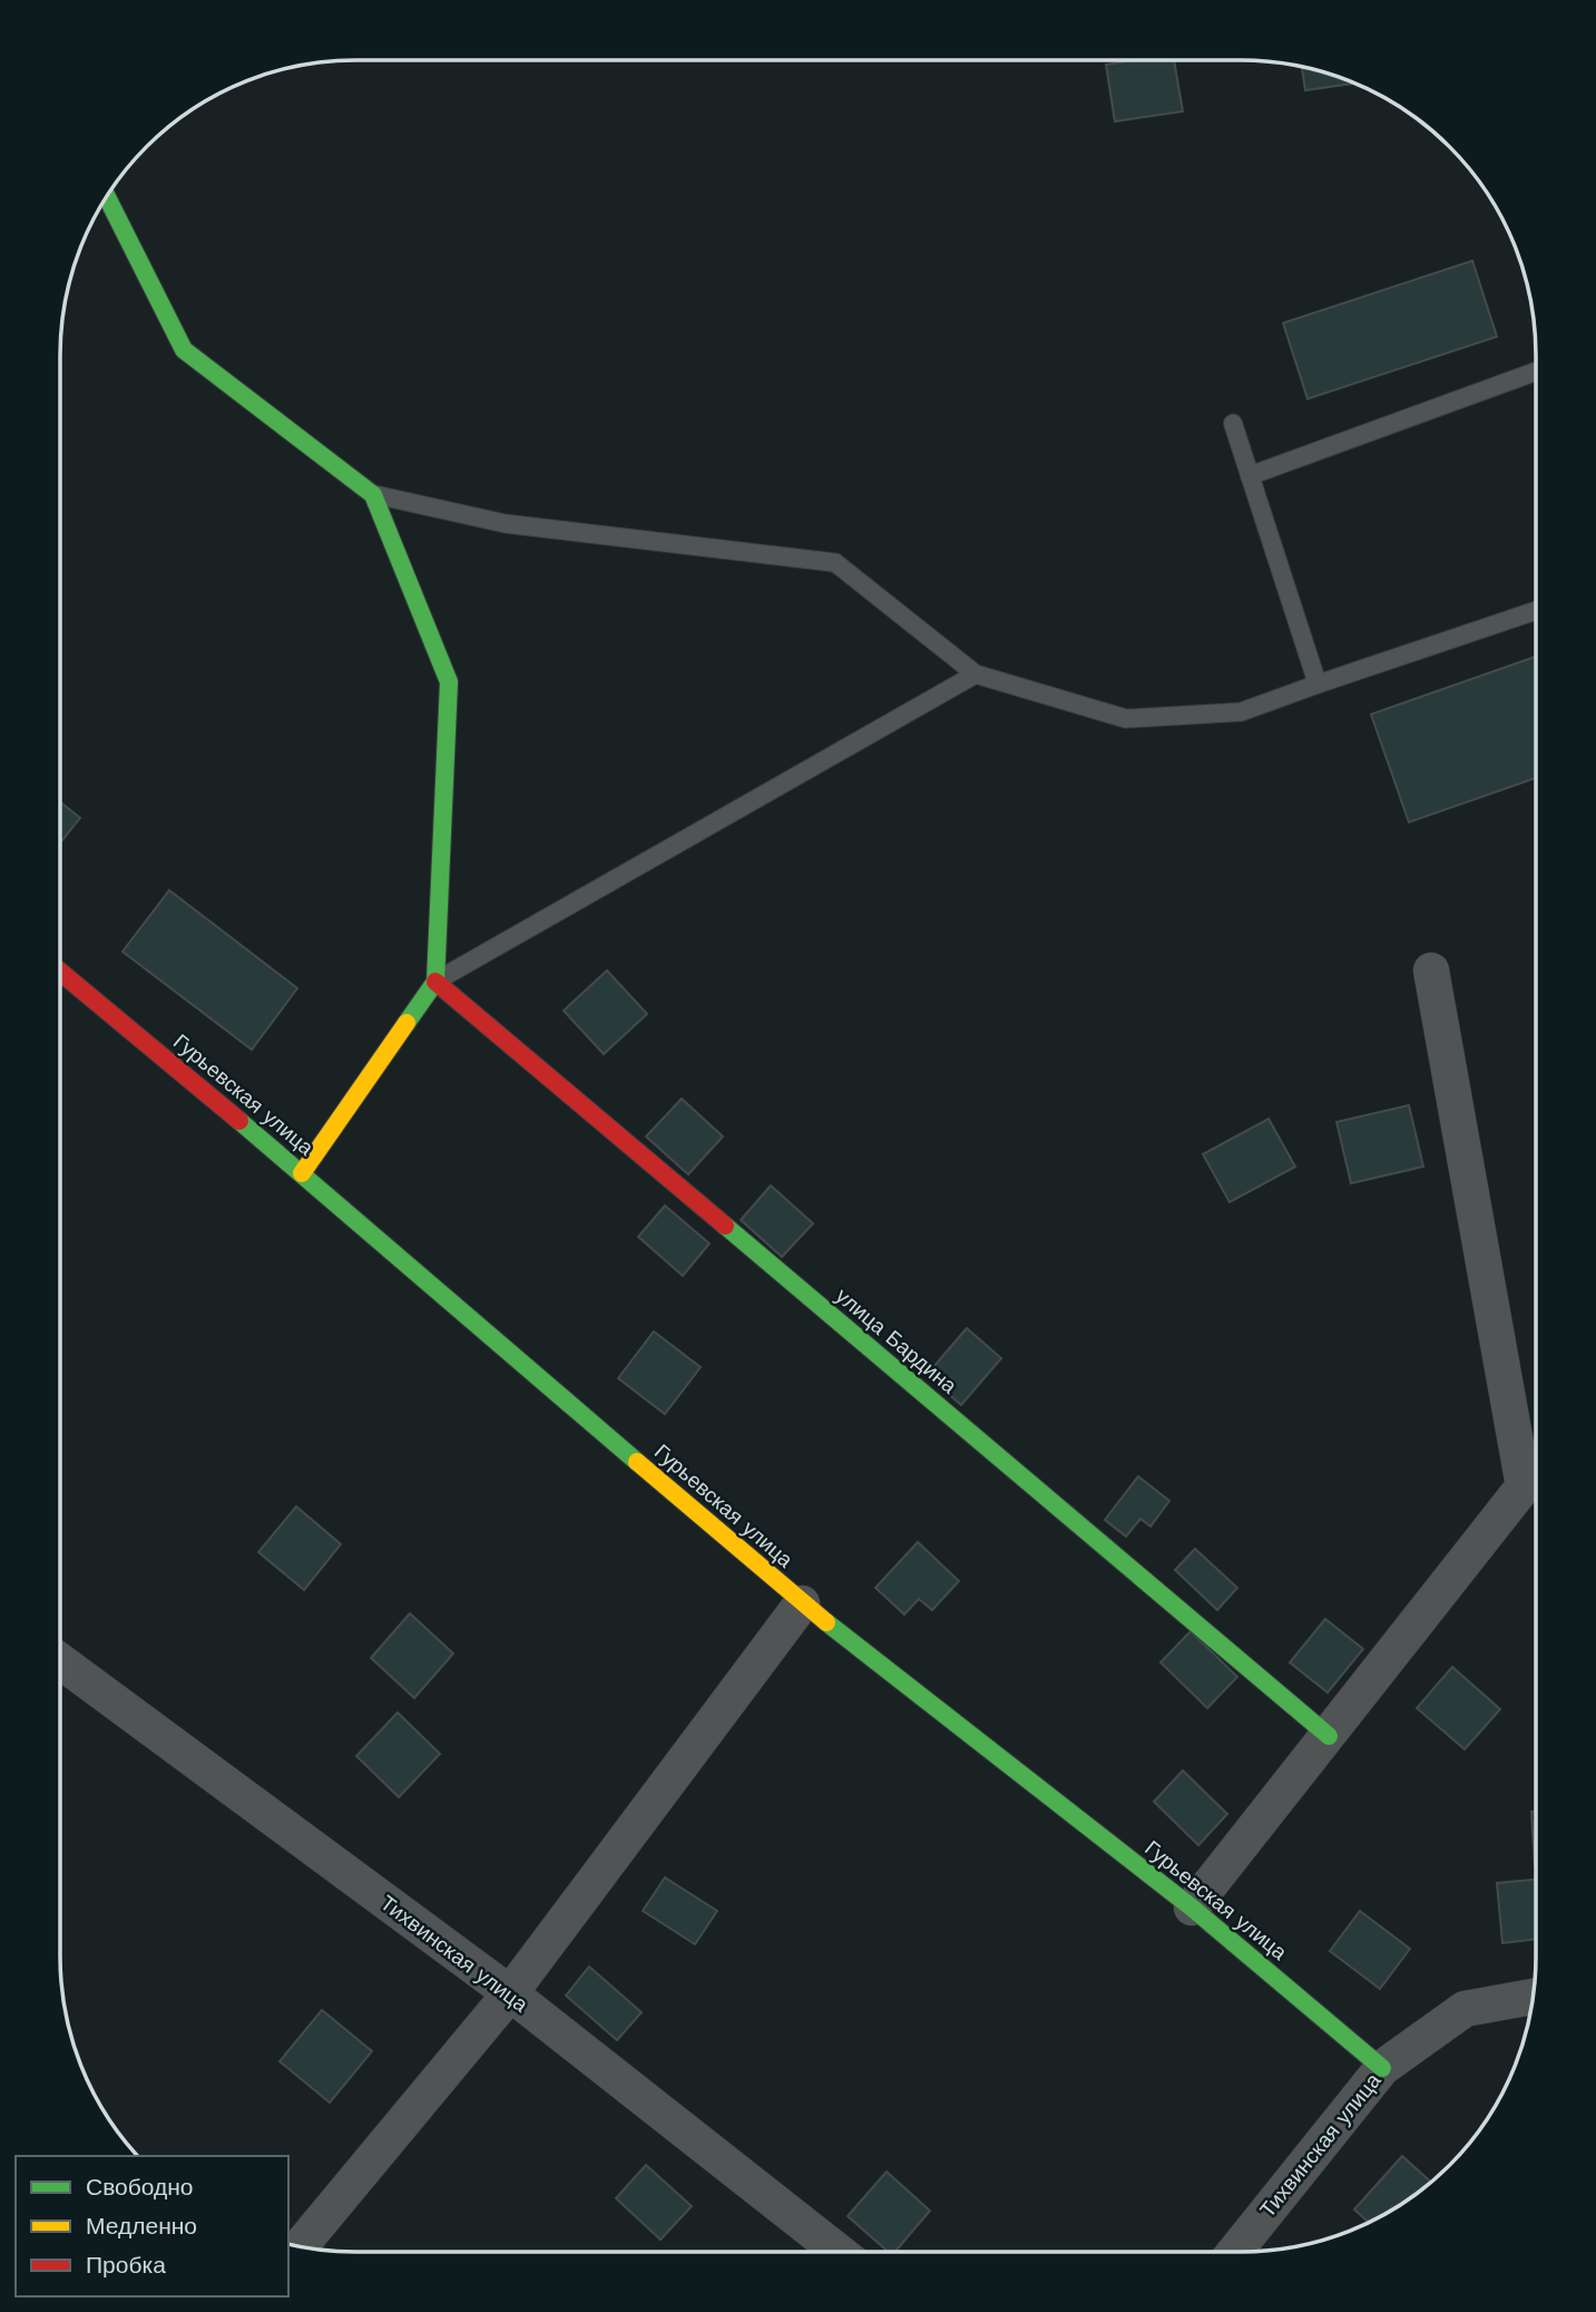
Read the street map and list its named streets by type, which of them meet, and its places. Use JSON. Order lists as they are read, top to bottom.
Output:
{
  "streets": {
    "street": ["Гурьевская улица", "улица Бардина", "Тихвинская улица"]
  },
  "crossings": [
    ["Гурьевская улица", "Тихвинская улица"]
  ],
  "legend": ["Свободно", "Медленно", "Пробка"]
}
